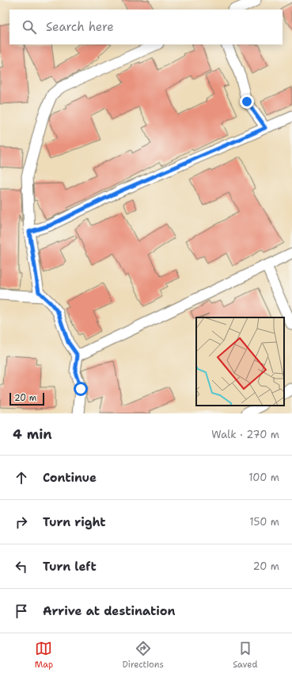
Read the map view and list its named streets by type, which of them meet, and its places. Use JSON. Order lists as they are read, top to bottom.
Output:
{
  "scale_bar": "20 m",
  "page": {
    "search": "Search here",
    "scale": "20 m",
    "heading": ["4 min", "Walk · 270 m"],
    "list": [
      ["Continue", "100 m"],
      ["Turn right", "150 m"],
      ["Turn left", "20 m"],
      "Arrive at destination"
    ],
    "nav": ["Map", "Directions", "Saved"]
  }
}
